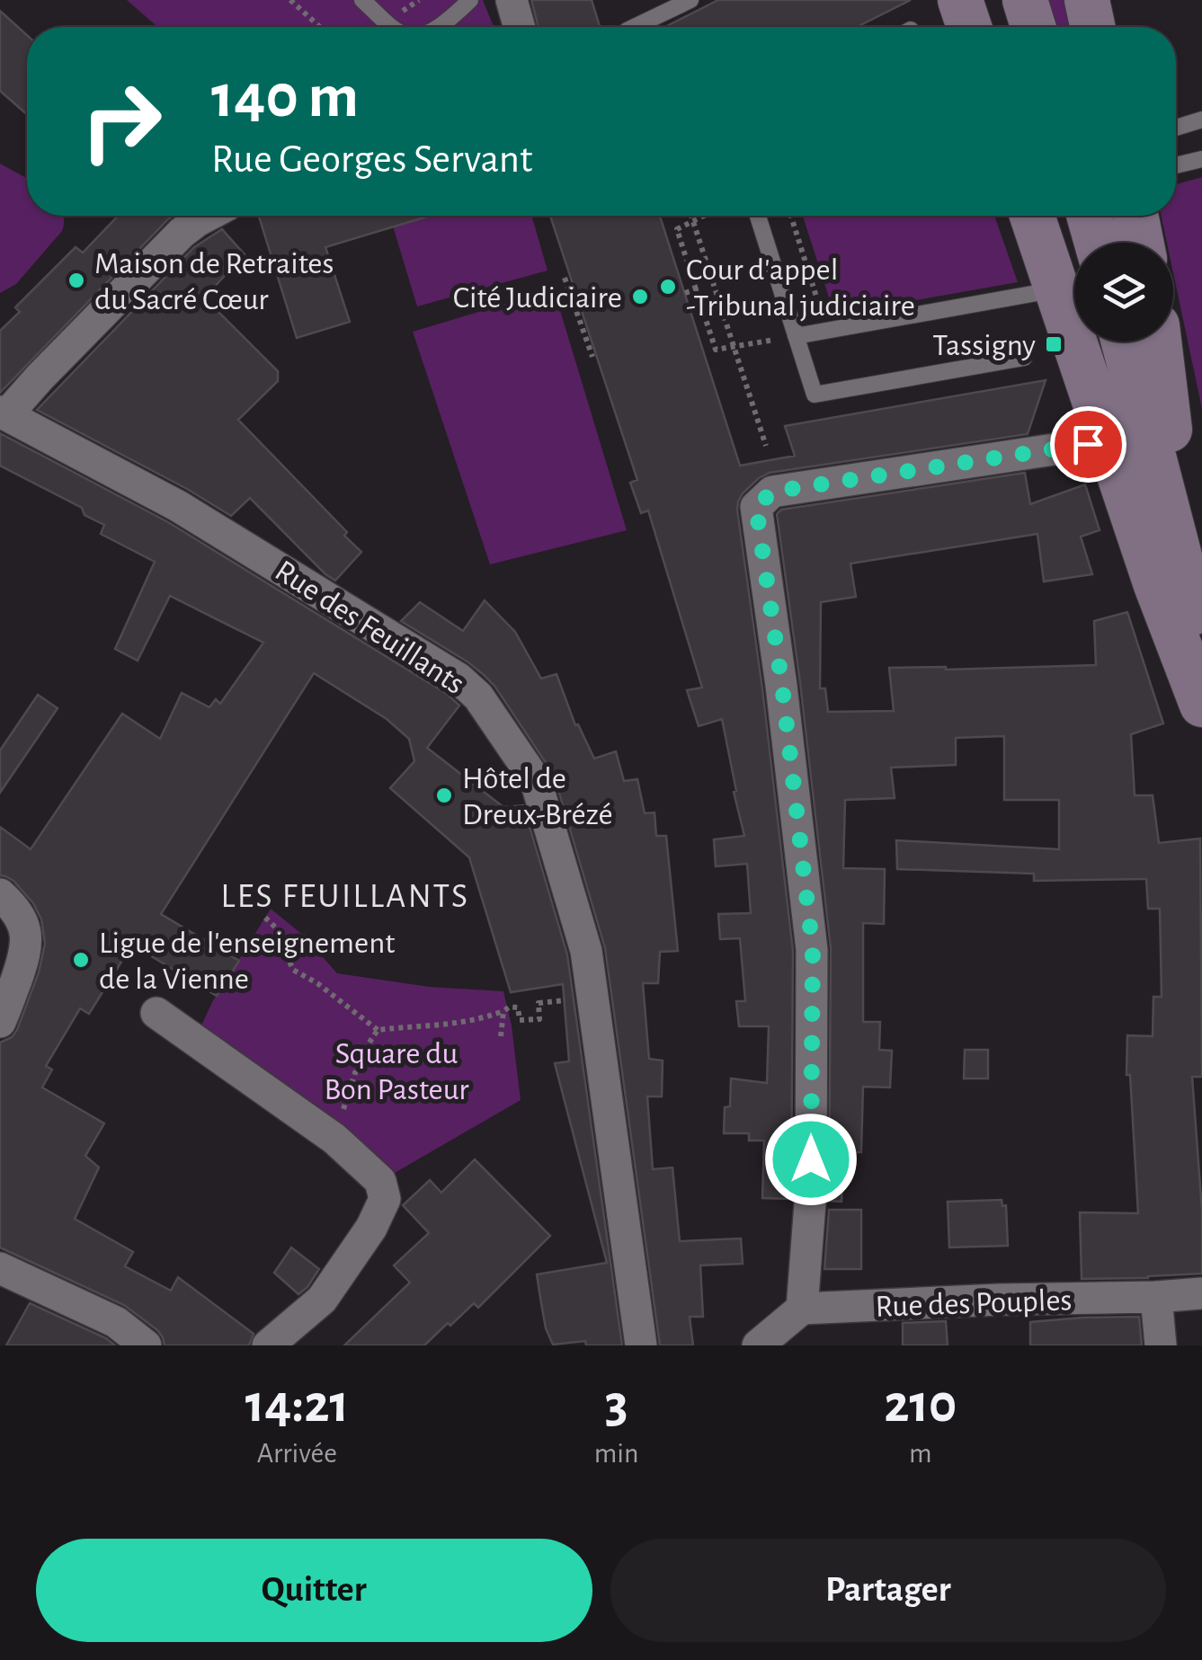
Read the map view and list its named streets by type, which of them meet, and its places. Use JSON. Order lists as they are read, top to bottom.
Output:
{
  "streets": {
    "street": ["Rue des Feuillants", "Rue des Pouples"]
  },
  "districts": ["LES FEUILLANTS"],
  "parks": ["Square du Bon Pasteur"],
  "places": {
    "other": [
      "Maison de Retraites du Sacré Cœur",
      "Cour d'appel -Tribunal judiciaire",
      "Cité Judiciaire",
      "Hôtel de Dreux-Brézé",
      "Ligue de l'enseignement de la Vienne"
    ],
    "transit": ["Tassigny"]
  },
  "page": {
    "turn": ["140 m", "Rue Georges Servant"],
    "eta": [
      "14:21",
      "Arrivée",
      "3",
      "min",
      "210",
      "m"
    ],
    "buttons": ["Quitter", "Partager"]
  }
}
